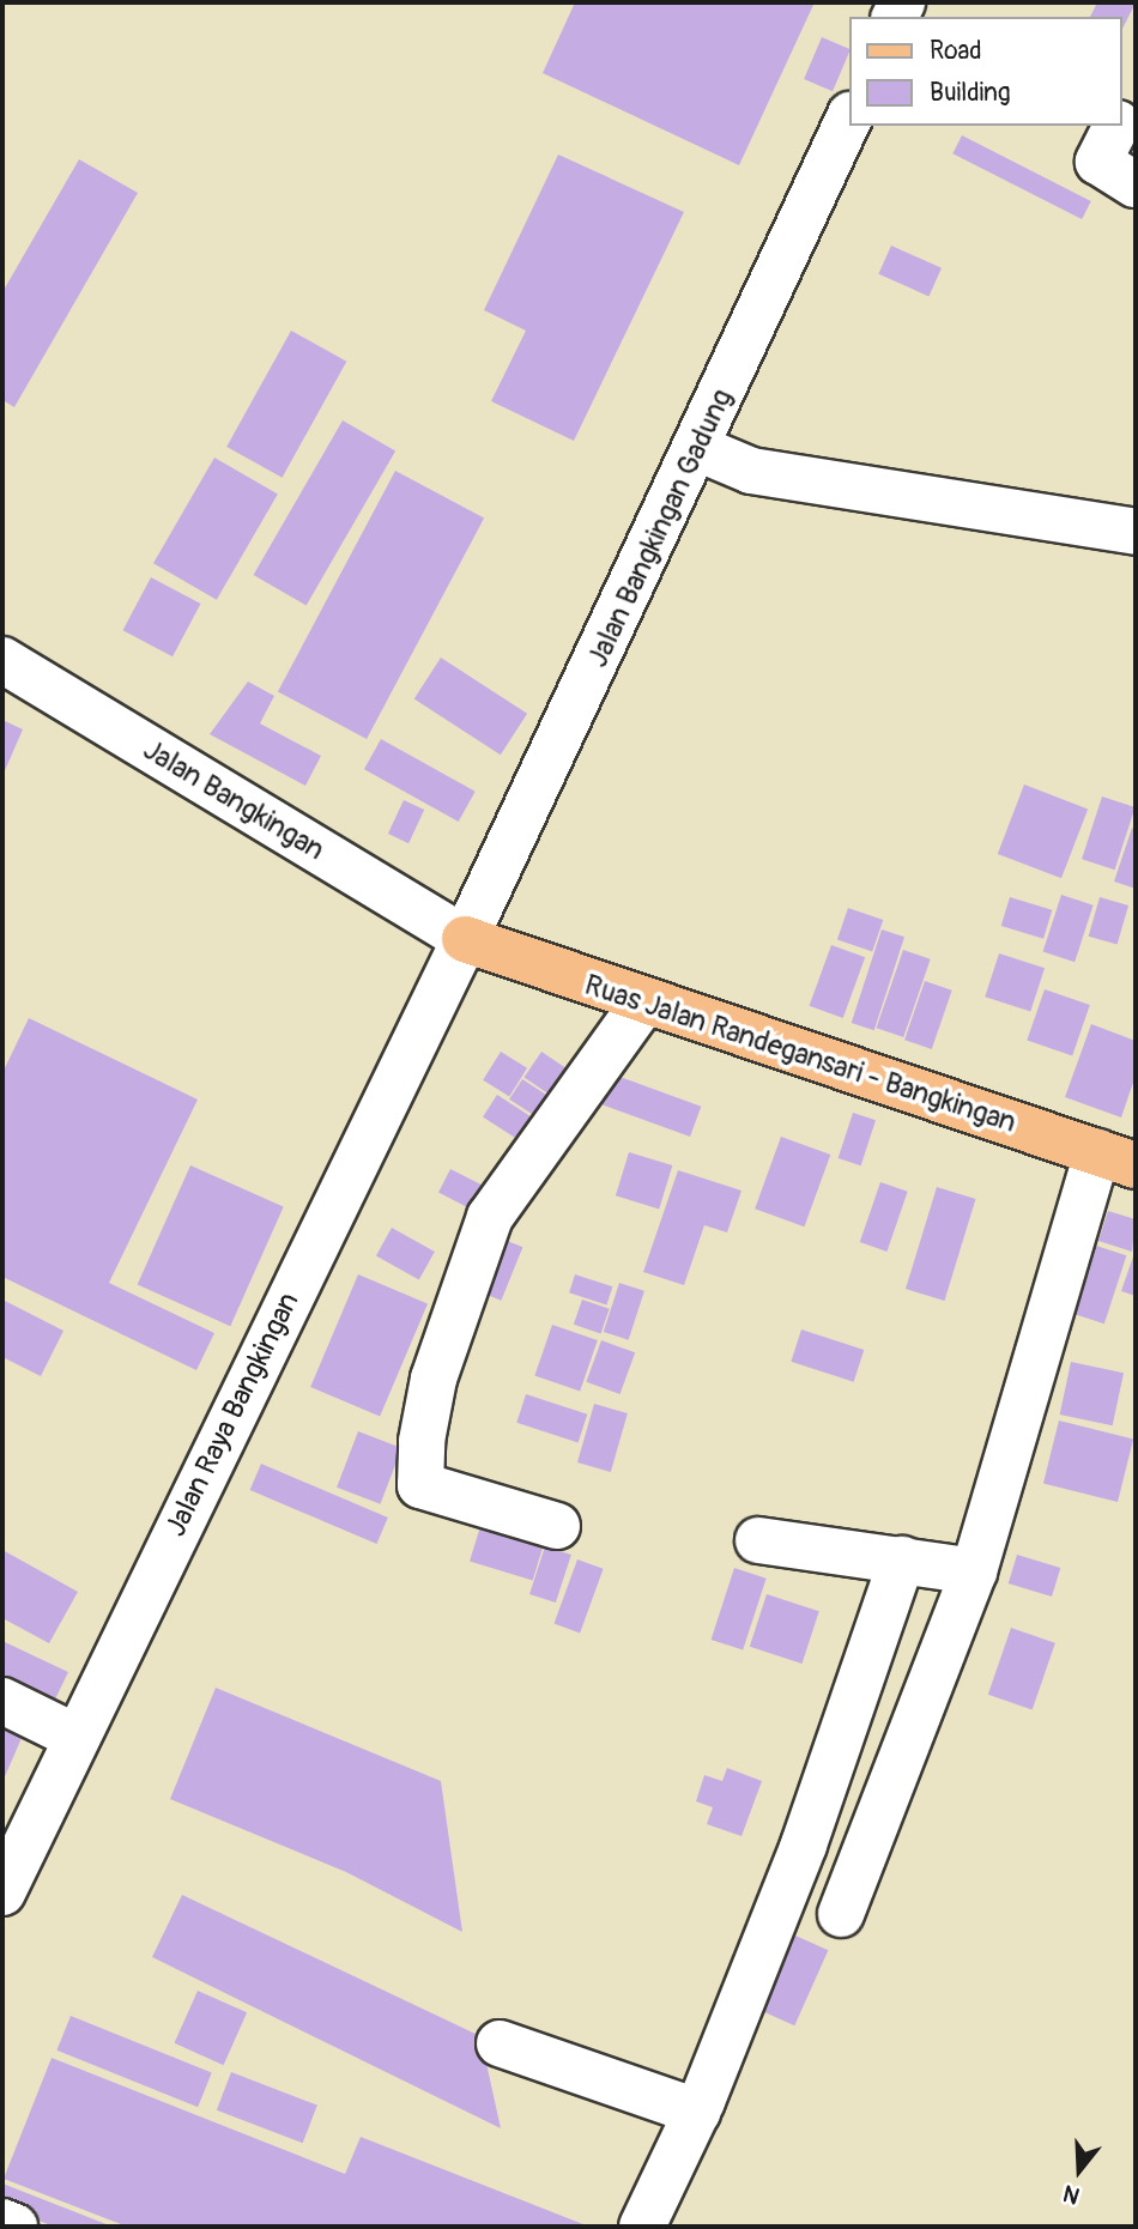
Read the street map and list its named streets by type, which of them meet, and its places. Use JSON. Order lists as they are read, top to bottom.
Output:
{
  "streets": {
    "main road": ["Ruas Jalan Randegansari - Bangkingan"],
    "street": ["Jalan Bangkingan Gadung", "Jalan Bangkingan", "Jalan Raya Bangkingan"]
  },
  "crossings": [
    ["Jalan Bangkingan Gadung", "Jalan Bangkingan"],
    ["Jalan Bangkingan Gadung", "Ruas Jalan Randegansari - Bangkingan"],
    ["Jalan Bangkingan Gadung", "Jalan Raya Bangkingan"],
    ["Jalan Bangkingan", "Ruas Jalan Randegansari - Bangkingan"],
    ["Jalan Bangkingan", "Jalan Raya Bangkingan"],
    ["Ruas Jalan Randegansari - Bangkingan", "Jalan Raya Bangkingan"]
  ],
  "legend": ["Road", "Building"],
  "north": "bottom"
}
